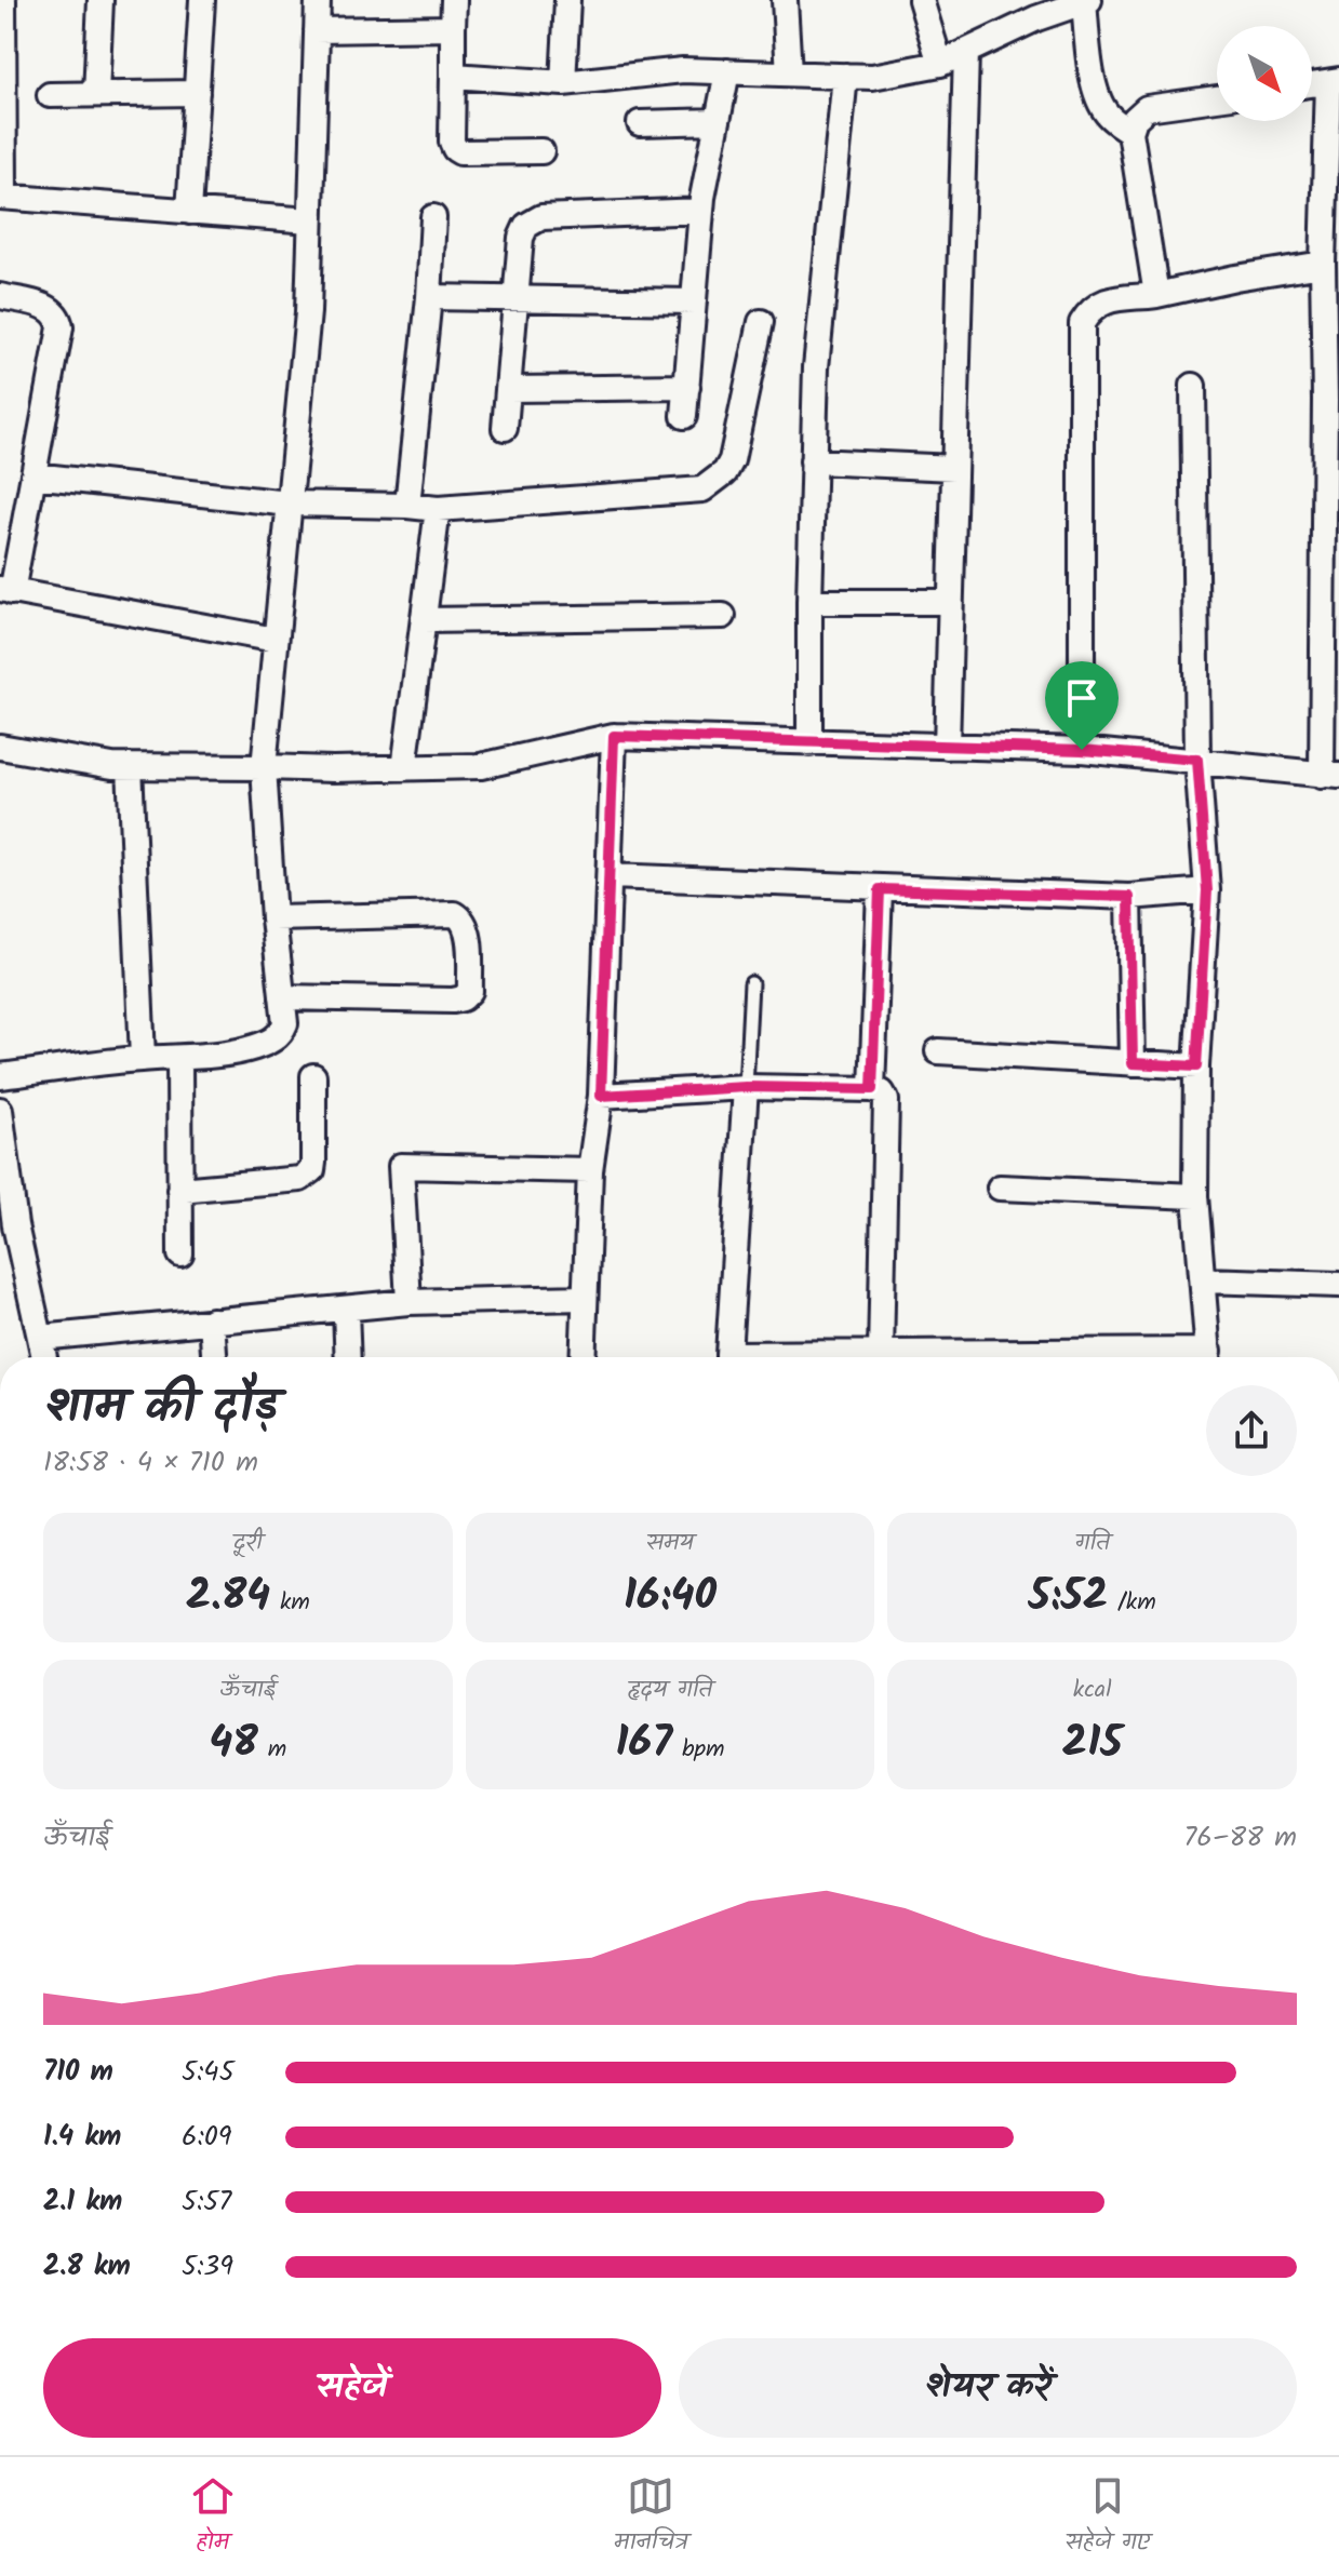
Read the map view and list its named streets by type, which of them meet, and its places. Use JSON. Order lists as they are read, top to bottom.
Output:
{
  "north": "bottom right",
  "page": {
    "heading": ["शाम की दौड़", "18:58 · 4 × 710 m"],
    "stats": [
      ["दूरी", "2.84 km"],
      ["समय", "16:40"],
      ["गति", "5:52 /km"],
      ["ऊँचाई", "48 m"],
      ["हृदय गति", "167 bpm"],
      ["kcal", "215"]
    ],
    "chart": ["ऊँचाई", "76–88 m"],
    "list": [
      {
        "name": "710 m",
        "note": "5:45"
      },
      {
        "name": "1.4 km",
        "note": "6:09"
      },
      {
        "name": "2.1 km",
        "note": "5:57"
      },
      {
        "name": "2.8 km",
        "note": "5:39"
      }
    ],
    "buttons": ["सहेजें", "शेयर करें"],
    "tabs": ["होम", "मानचित्र", "सहेजे गए"]
  }
}
